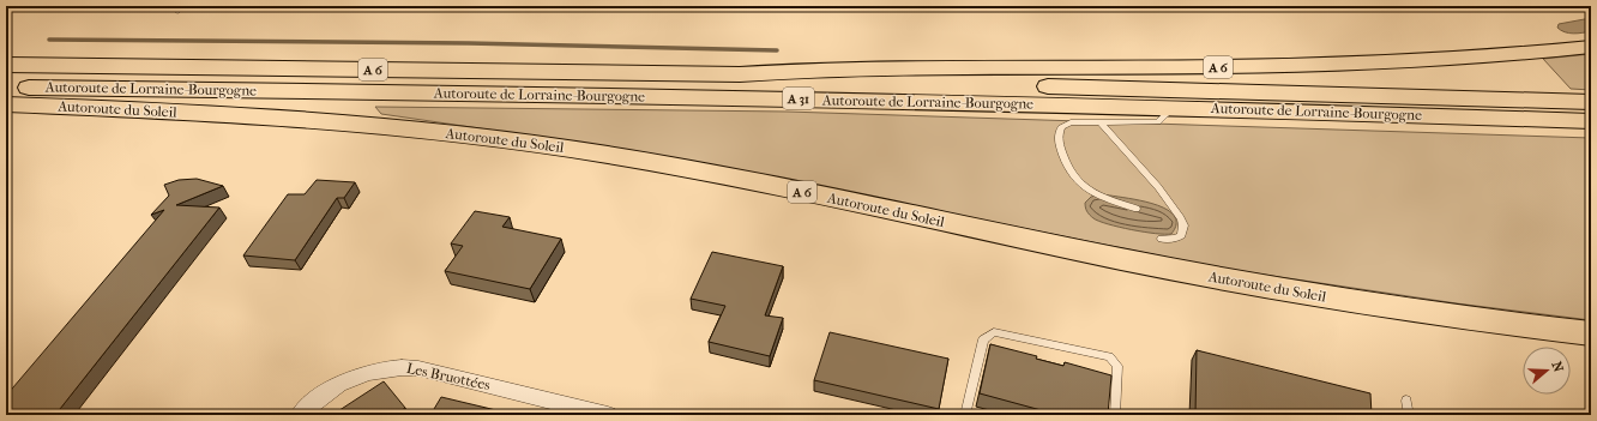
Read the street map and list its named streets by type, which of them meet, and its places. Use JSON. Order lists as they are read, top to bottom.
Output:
{
  "streets": {
    "highway": [
      "A 6",
      "Autoroute de Lorraine-Bourgogne",
      "A 31",
      "Autoroute du Soleil"
    ],
    "street": ["Les Bruottées"]
  },
  "crossings": [
    ["A 6", "Autoroute de Lorraine-Bourgogne"]
  ],
  "north": "right"
}
